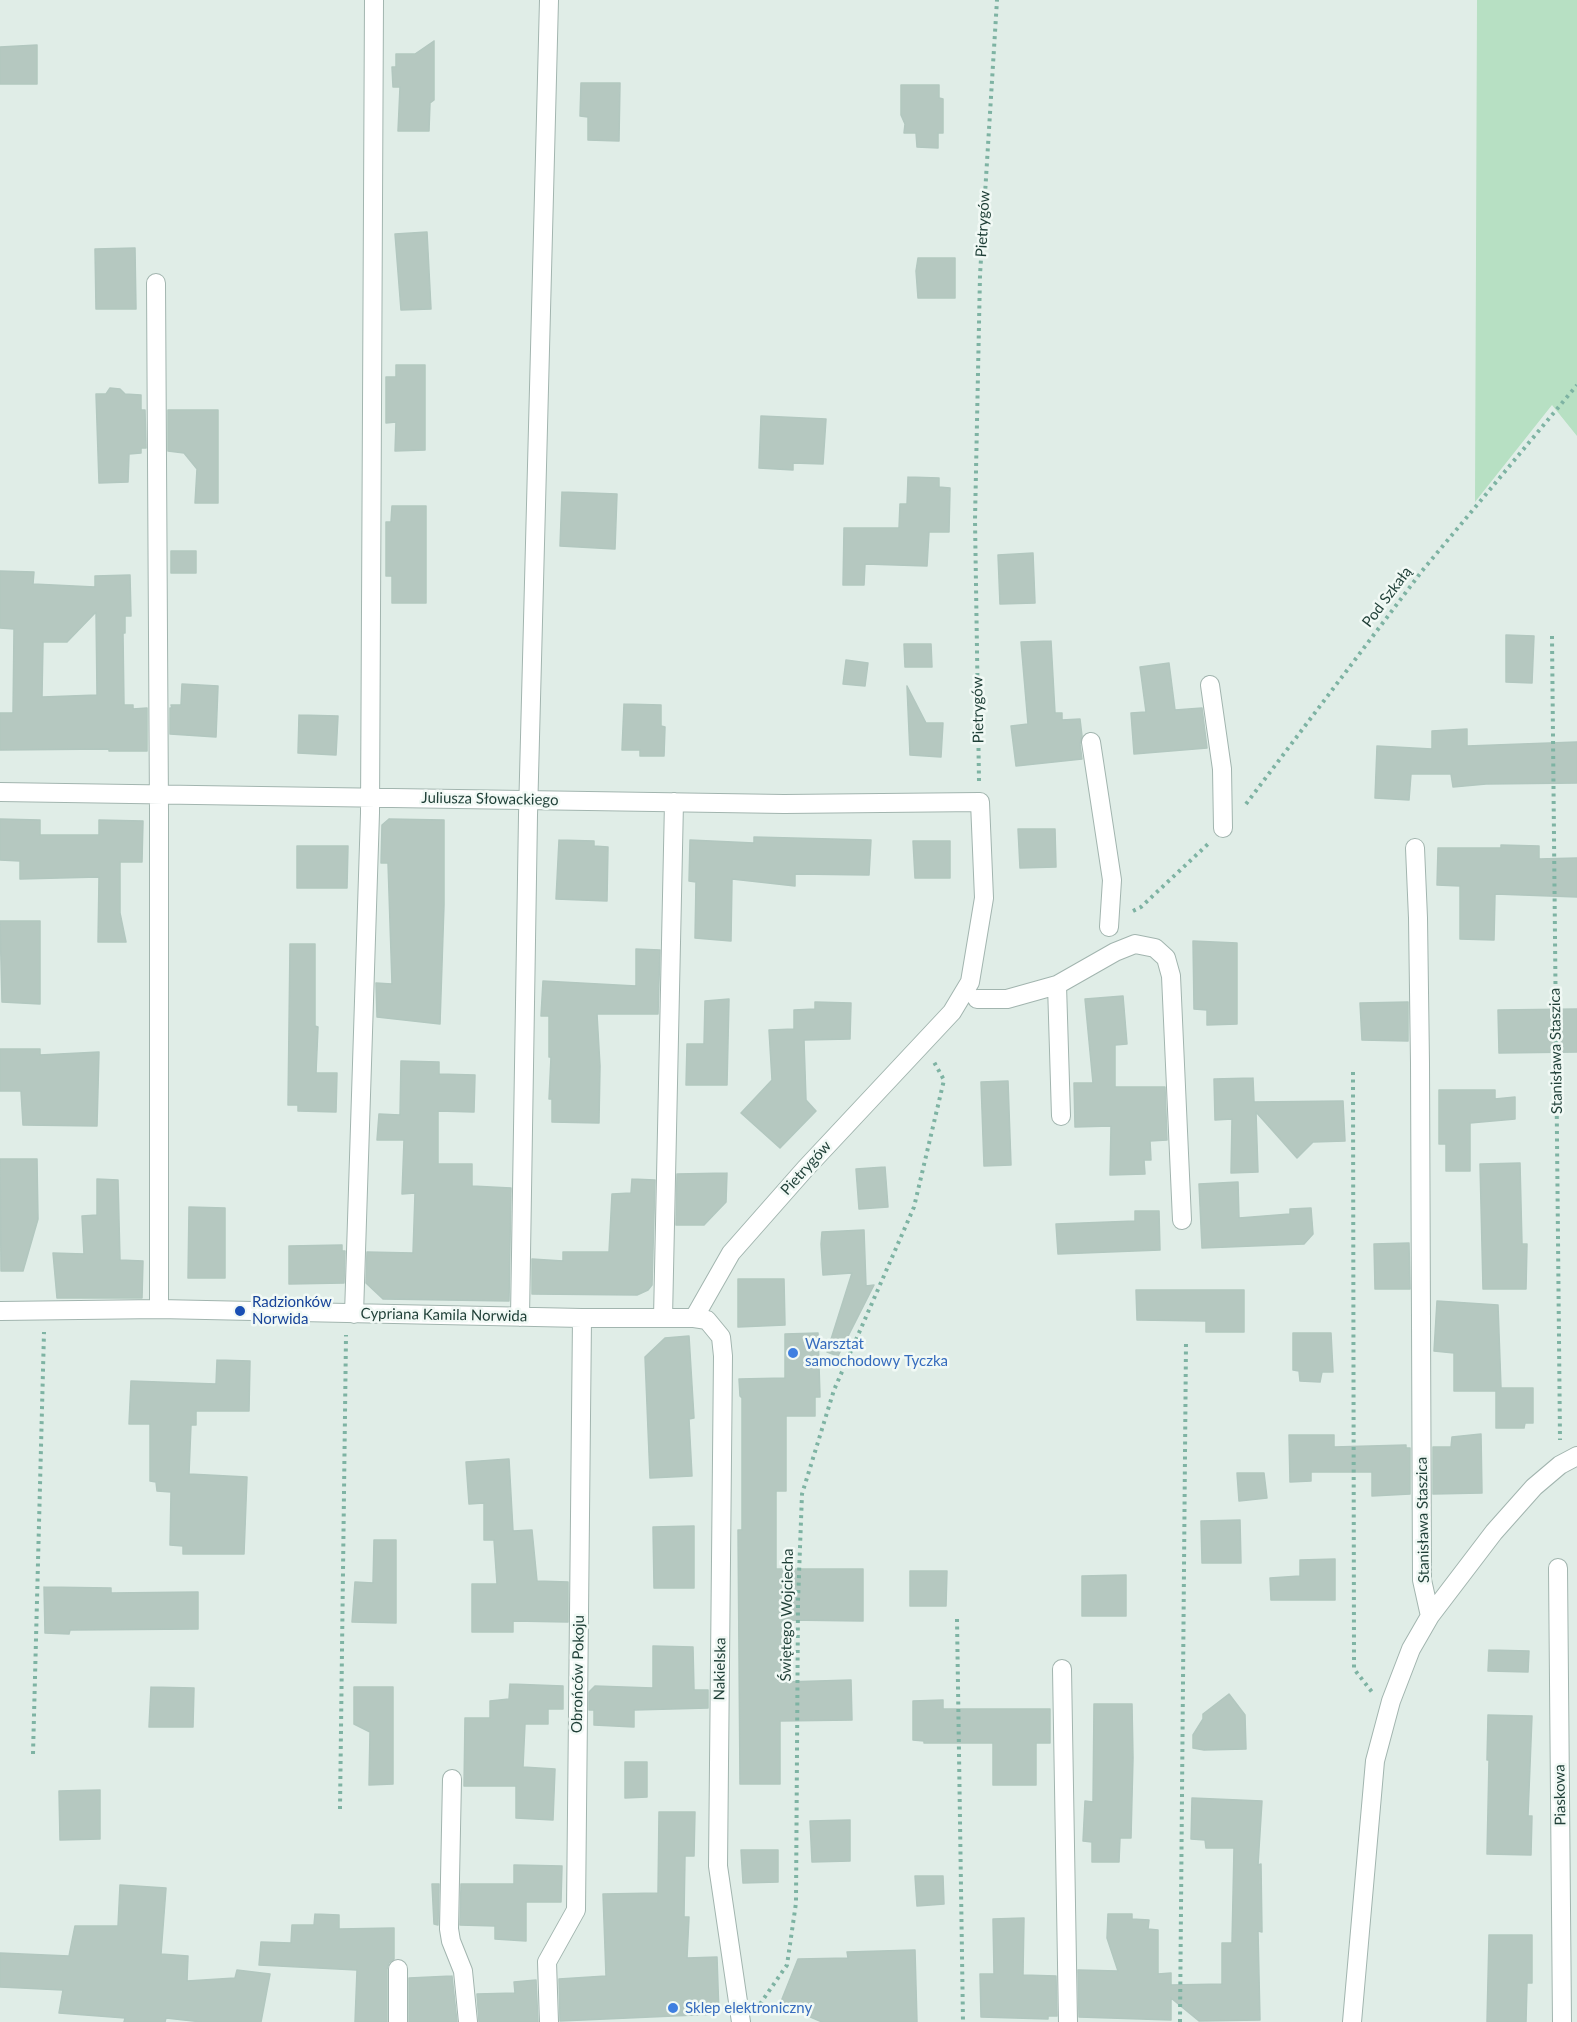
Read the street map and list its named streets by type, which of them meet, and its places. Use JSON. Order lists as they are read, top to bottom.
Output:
{
  "streets": {
    "street": [
      "Pietrygów",
      "Juliusza Słowackiego",
      "Stanisława Staszica",
      "Cypriana Kamila Norwida",
      "Nakielska",
      "Obrońców Pokoju",
      "Piaskowa"
    ],
    "path": ["Pod Szkałą", "Świętego Wojciecha"]
  },
  "crossings": [
    ["Pietrygów", "Juliusza Słowackiego"],
    ["Pietrygów", "Cypriana Kamila Norwida"],
    ["Pietrygów", "Świętego Wojciecha"],
    ["Pietrygów", "Nakielska"],
    ["Cypriana Kamila Norwida", "Nakielska"],
    ["Cypriana Kamila Norwida", "Obrońców Pokoju"],
    ["Świętego Wojciecha", "Nakielska"]
  ],
  "places": ["Radzionków Norwida", "Warsztat samochodowy Tyczka", "Sklep elektroniczny"]
}
